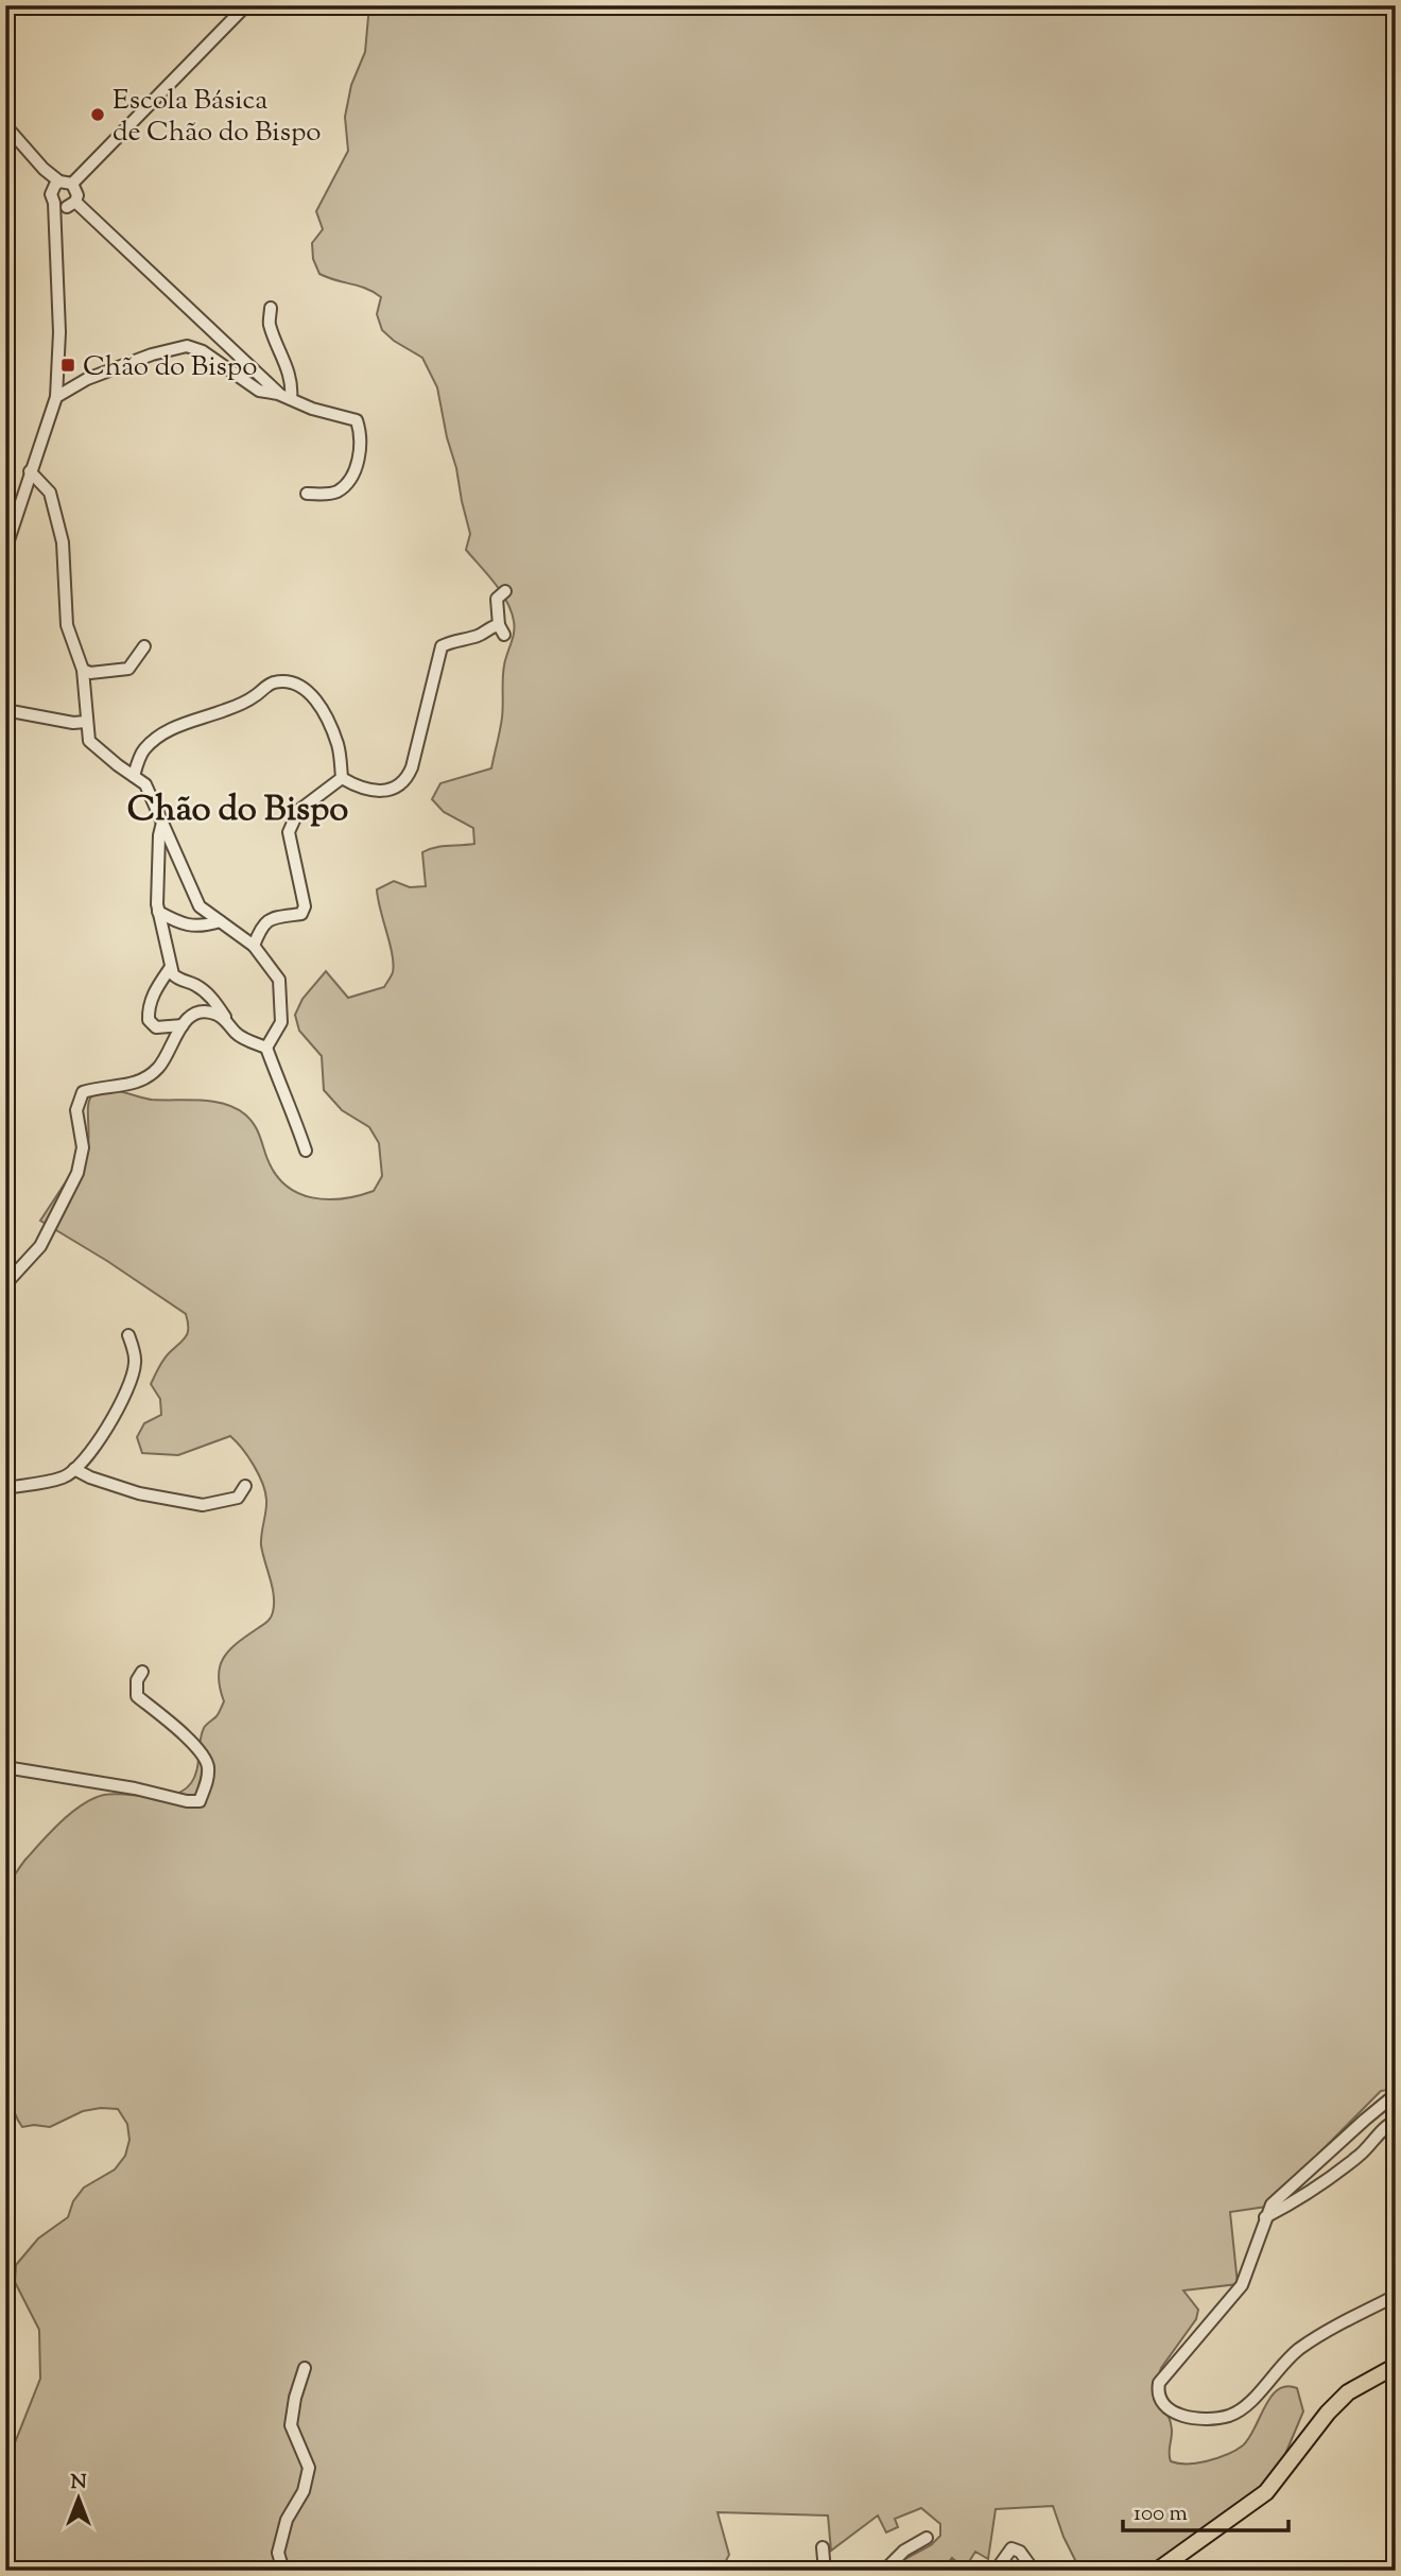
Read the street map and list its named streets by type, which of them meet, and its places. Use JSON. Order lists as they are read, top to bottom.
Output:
{
  "districts": ["Chão do Bispo"],
  "places": {
    "other": ["Escola Básica de Chão do Bispo"],
    "transit": ["Chão do Bispo"]
  },
  "scale_bar": "100 m",
  "north": "top"
}
